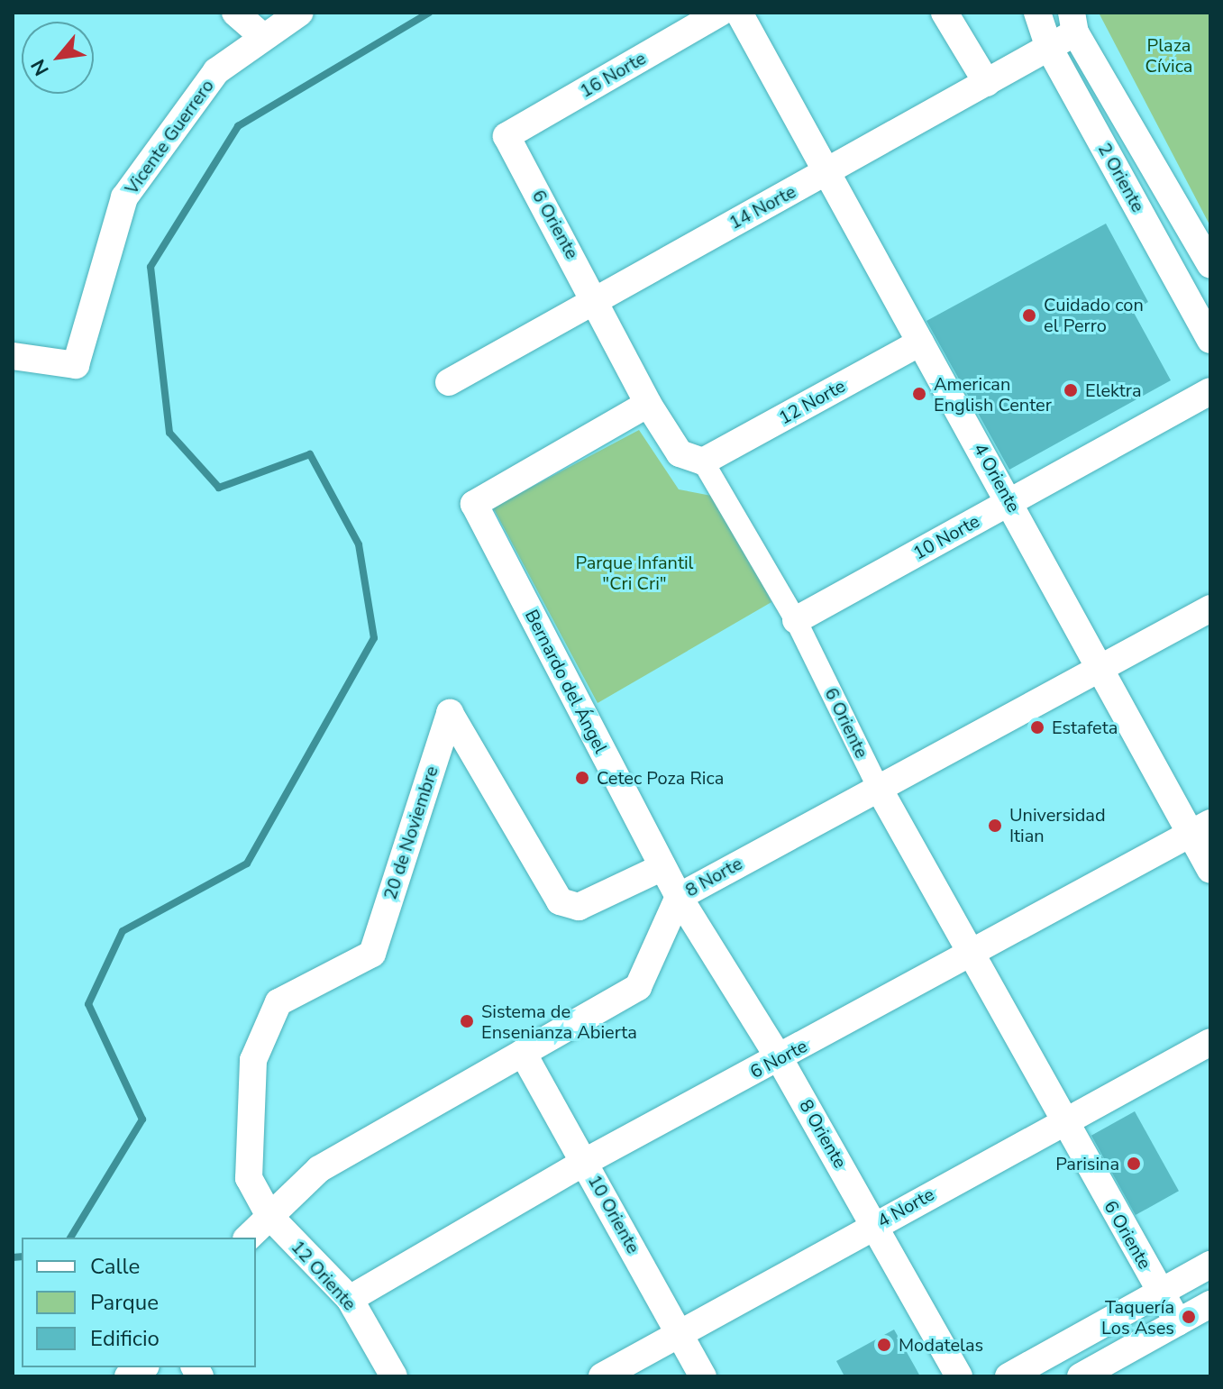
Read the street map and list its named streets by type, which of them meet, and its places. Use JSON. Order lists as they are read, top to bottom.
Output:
{
  "streets": {
    "street": [
      "16 Norte",
      "Vicente Guerrero",
      "2 Oriente",
      "14 Norte",
      "6 Oriente",
      "12 Norte",
      "4 Oriente",
      "10 Norte",
      "Bernardo del Ángel",
      "20 de Noviembre",
      "8 Norte",
      "6 Norte",
      "8 Oriente",
      "4 Norte",
      "10 Oriente",
      "12 Oriente"
    ]
  },
  "crossings": [
    ["16 Norte", "6 Oriente"],
    ["2 Oriente", "14 Norte"],
    ["14 Norte", "6 Oriente"],
    ["14 Norte", "4 Oriente"],
    ["6 Oriente", "12 Norte"],
    ["6 Oriente", "10 Norte"],
    ["6 Oriente", "Bernardo del Ángel"],
    ["6 Oriente", "8 Norte"],
    ["6 Oriente", "6 Norte"],
    ["6 Oriente", "4 Norte"],
    ["12 Norte", "4 Oriente"],
    ["4 Oriente", "10 Norte"],
    ["4 Oriente", "8 Norte"],
    ["4 Oriente", "6 Norte"],
    ["Bernardo del Ángel", "20 de Noviembre"],
    ["Bernardo del Ángel", "8 Norte"],
    ["Bernardo del Ángel", "8 Oriente"],
    ["20 de Noviembre", "8 Norte"],
    ["20 de Noviembre", "12 Oriente"],
    ["8 Norte", "8 Oriente"],
    ["8 Norte", "10 Oriente"],
    ["8 Norte", "12 Oriente"],
    ["6 Norte", "8 Oriente"],
    ["6 Norte", "10 Oriente"],
    ["6 Norte", "12 Oriente"],
    ["8 Oriente", "4 Norte"],
    ["4 Norte", "10 Oriente"]
  ],
  "parks": ["Plaza Cívica", "Parque Infantil \"Cri Cri\""],
  "places": [
    "Cuidado con el Perro",
    "Elektra",
    "American English Center",
    "Estafeta",
    "Cetec Poza Rica",
    "Universidad Itian",
    "Sistema de Ensenianza Abierta",
    "Parisina",
    "Taquería Los Ases",
    "Modatelas"
  ],
  "legend": ["Calle", "Parque", "Edificio"],
  "north": "bottom left"
}
